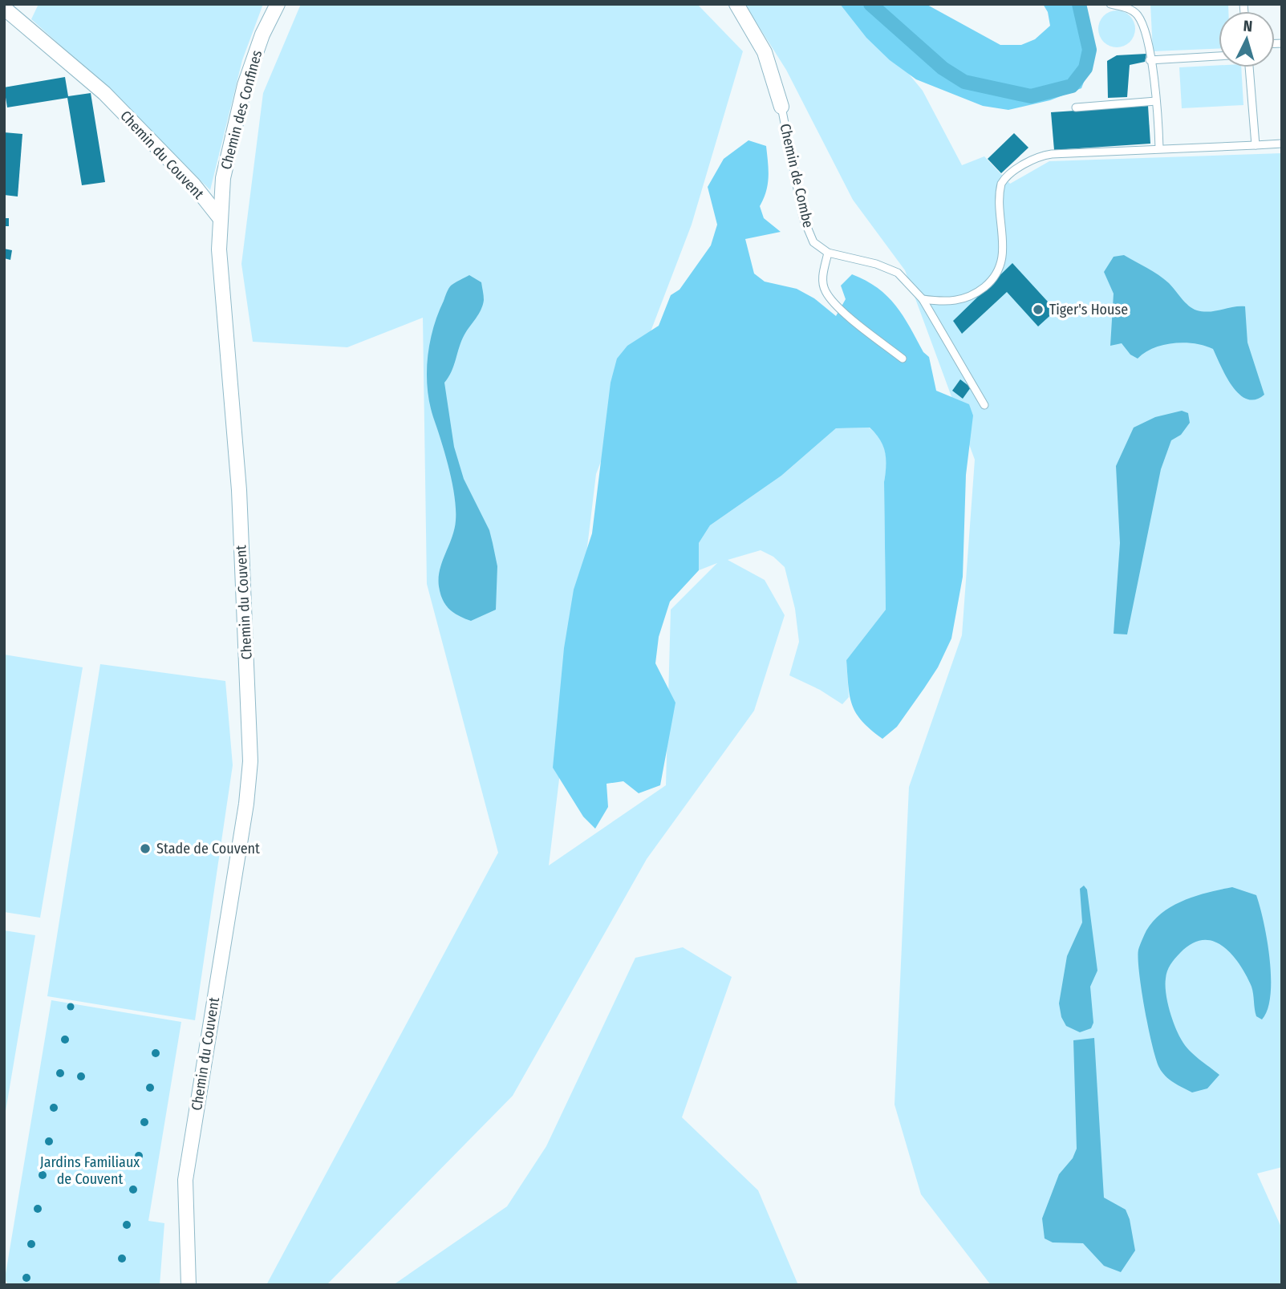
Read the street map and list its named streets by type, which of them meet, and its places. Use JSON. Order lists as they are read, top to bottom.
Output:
{
  "streets": {
    "street": ["Chemin des Confines", "Chemin du Couvent", "Chemin de Combe"]
  },
  "crossings": [
    ["Chemin des Confines", "Chemin du Couvent"]
  ],
  "parks": ["Jardins Familiaux de Couvent"],
  "places": ["Tiger's House", "Stade de Couvent"],
  "north": "top"
}
